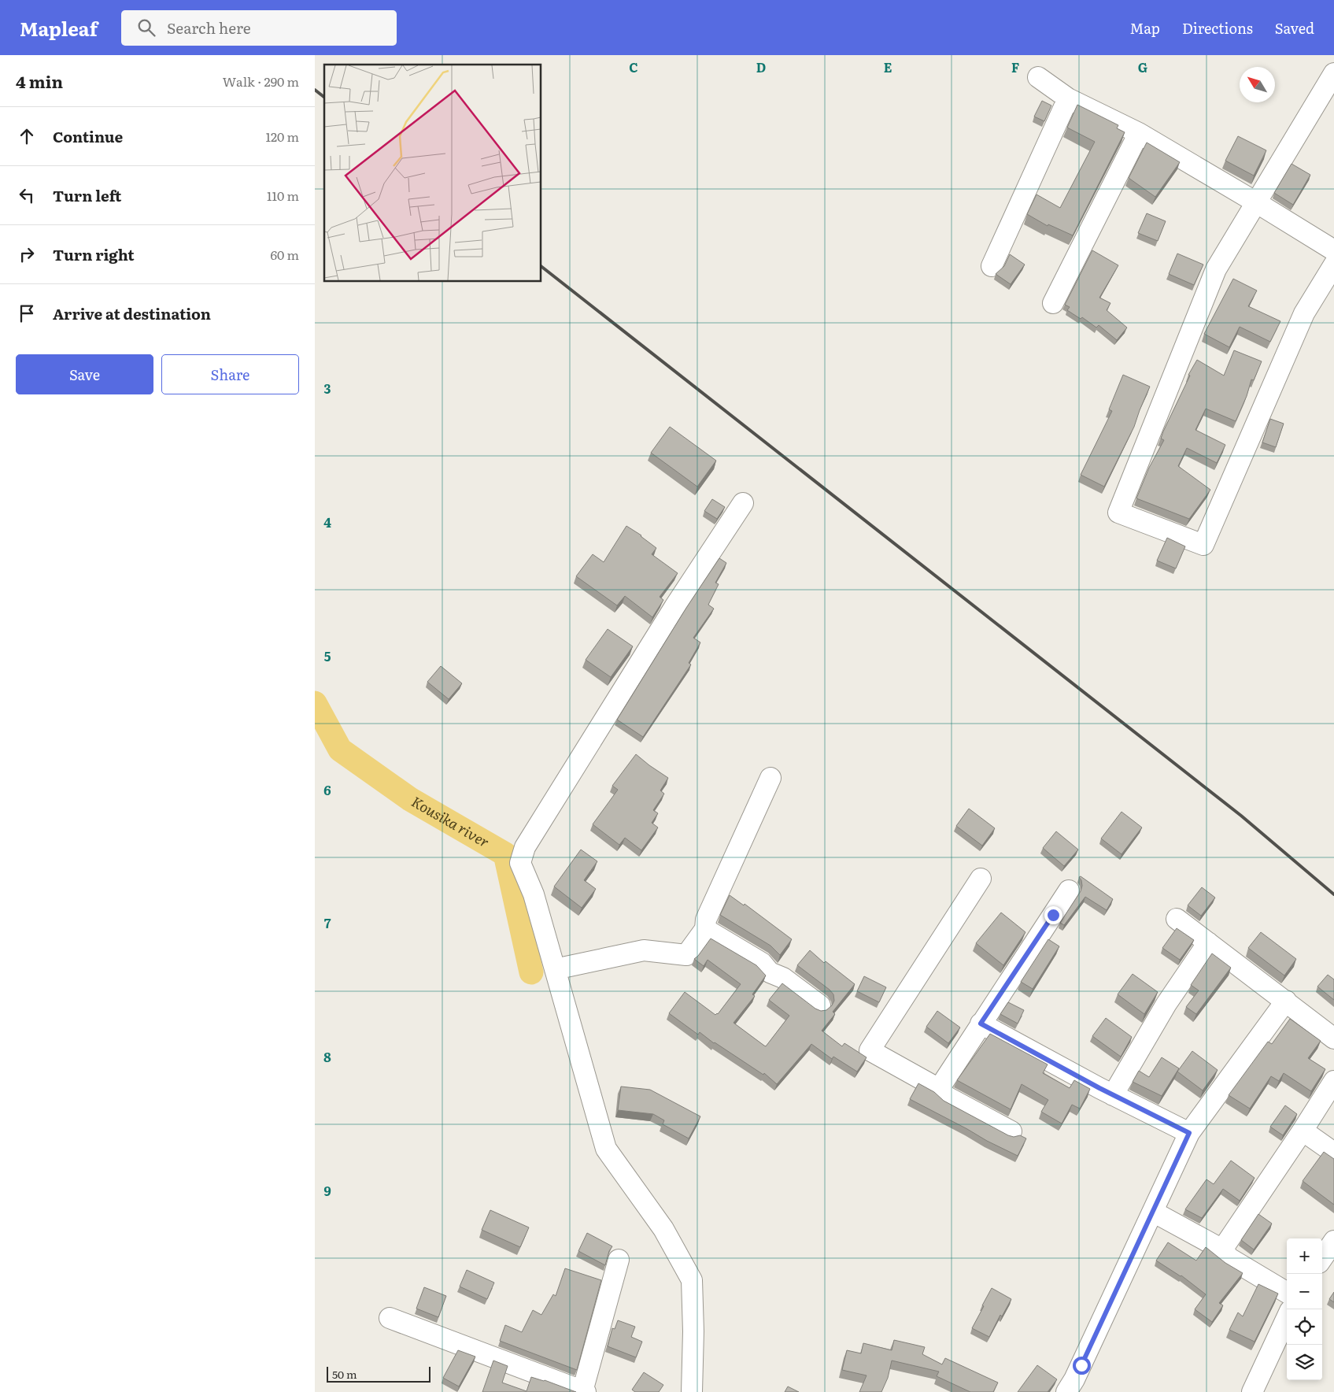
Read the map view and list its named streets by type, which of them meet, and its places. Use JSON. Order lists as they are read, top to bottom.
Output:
{
  "water": ["Kousika river"],
  "scale_bar": "50 m",
  "north": "top left",
  "page": {
    "header": "Mapleaf",
    "search": "Search here",
    "nav": ["Map", "Directions", "Saved"],
    "heading": ["4 min", "Walk · 290 m"],
    "list": [
      ["Continue", "120 m"],
      ["Turn left", "110 m"],
      ["Turn right", "60 m"],
      "Arrive at destination"
    ],
    "buttons": ["Save", "Share"],
    "map_buttons": ["+", "−"],
    "scale": "50 m"
  },
  "grid": {
    "columns": [
      "C",
      "D",
      "E",
      "F",
      "G"
    ],
    "rows": [
      "3",
      "4",
      "5",
      "6",
      "7",
      "8",
      "9"
    ]
  }
}
